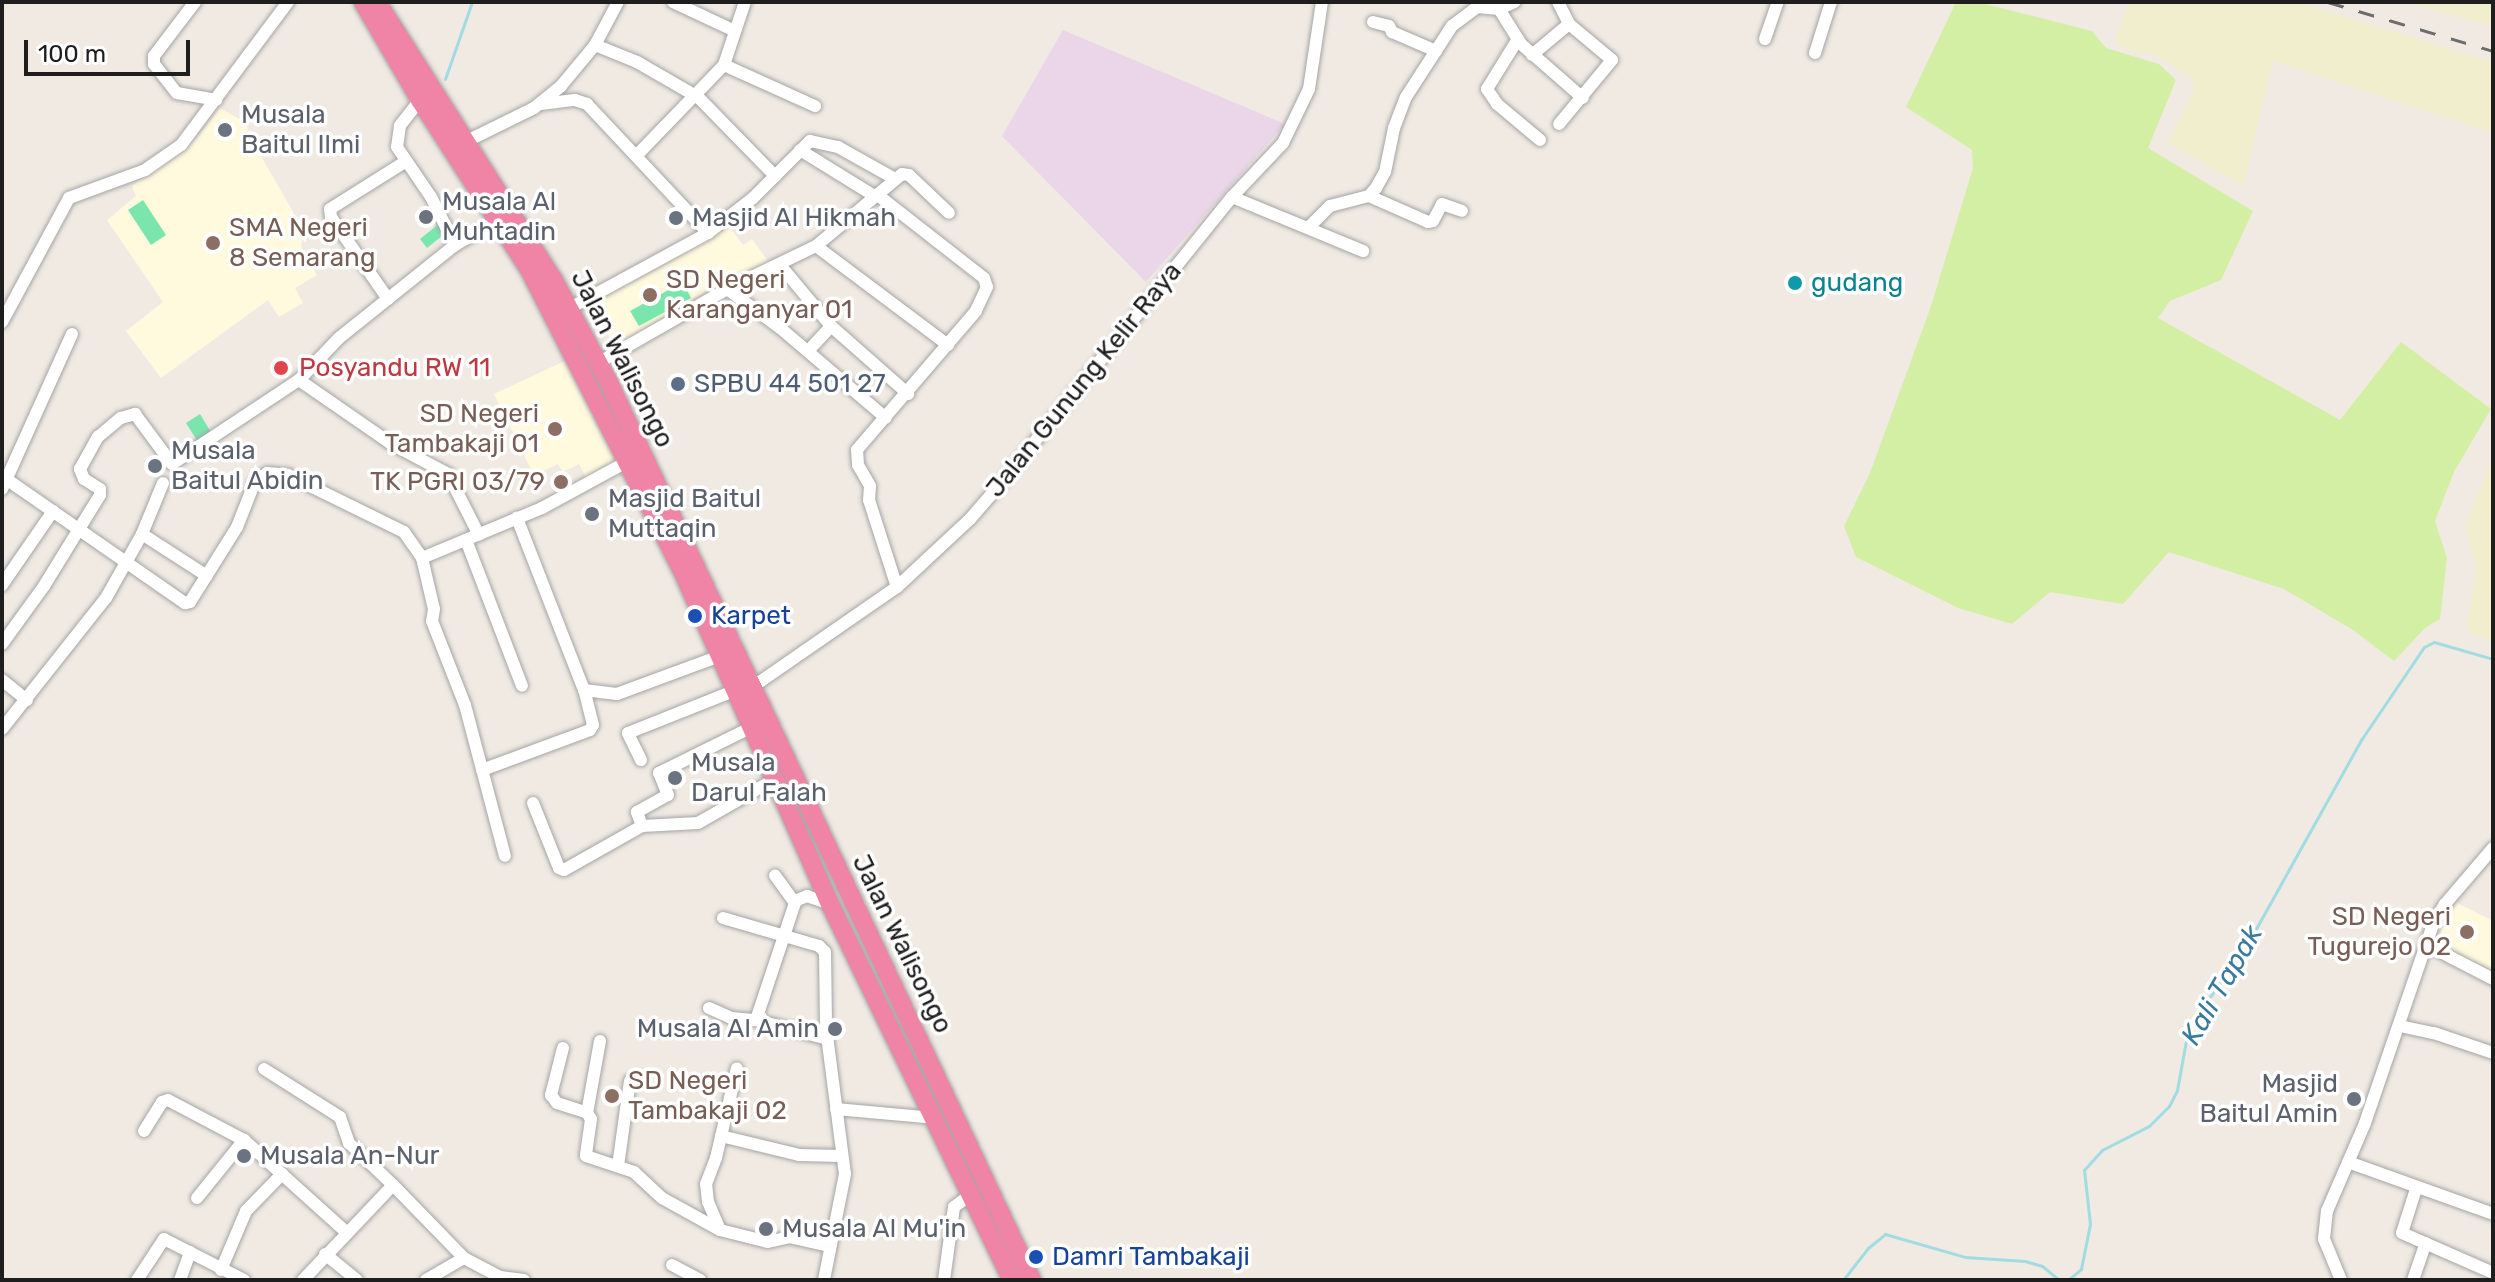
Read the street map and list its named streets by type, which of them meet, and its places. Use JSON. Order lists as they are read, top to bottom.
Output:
{
  "streets": {
    "highway": ["Jalan Walisongo"],
    "street": ["Jalan Gunung Kelir Raya"]
  },
  "crossings": [
    ["Jalan Walisongo", "Jalan Gunung Kelir Raya"]
  ],
  "water": ["Kali Tapak"],
  "places": [
    "Musala Baitul Ilmi",
    "Musala Al Muhtadin",
    "Masjid Al Hikmah",
    "SMA Negeri 8 Semarang",
    "gudang",
    "SD Negeri Karanganyar 01",
    "Posyandu RW 11",
    "SPBU 44 501 27",
    "SD Negeri Tambakaji 01",
    "Musala Baitul Abidin",
    "TK PGRI 03/79",
    "Masjid Baitul Muttaqin",
    "Karpet",
    "Musala Darul Falah",
    "SD Negeri Tugurejo 02",
    "Musala Al Amin",
    "SD Negeri Tambakaji 02",
    "Masjid Baitul Amin",
    "Musala An-Nur",
    "Musala Al Mu'in",
    "Damri Tambakaji"
  ],
  "scale_bar": "100 m"
}
